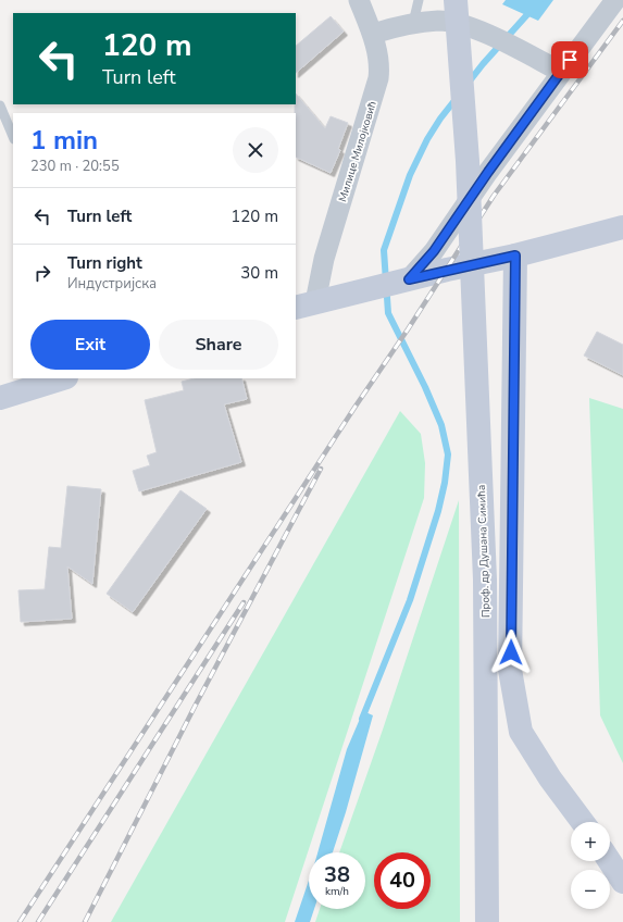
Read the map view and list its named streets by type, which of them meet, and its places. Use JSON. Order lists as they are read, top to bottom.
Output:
{
  "streets": {
    "street": ["Милице Милојковић", "Проф. др Душана Симића"]
  },
  "page": {
    "turn": ["120 m", "Turn left"],
    "heading": ["1 min", "230 m · 20:55"],
    "list": [
      {
        "name": "Turn left",
        "value": "120 m"
      },
      {
        "name": "Turn right",
        "note": "Индустријска",
        "value": "30 m"
      }
    ],
    "buttons": ["Exit", "Share"],
    "map_buttons": ["+", "−"],
    "speed": "38 km/h",
    "limit": "40"
  }
}
